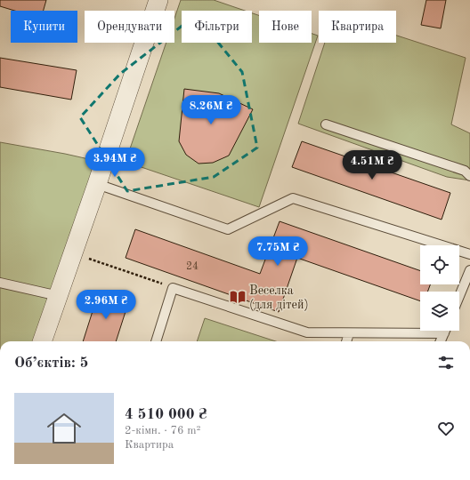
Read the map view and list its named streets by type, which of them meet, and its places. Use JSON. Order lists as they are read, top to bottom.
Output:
{
  "places": {
    "library": ["Веселка (для дітей)"]
  },
  "house_numbers": ["24"],
  "page": {
    "chip": [
      "Купити",
      "Орендувати",
      "Фільтри",
      "Нове",
      "Квартира"
    ],
    "price": [
      "8.26M ₴",
      "3.94M ₴",
      "4.51M ₴",
      "7.75M ₴",
      "2.96M ₴"
    ],
    "heading": "Об’єктів: 5",
    "list": [
      {
        "name": "4 510 000 ₴",
        "note": "2-кімн. · 76 m² · Квартира"
      }
    ]
  }
}
